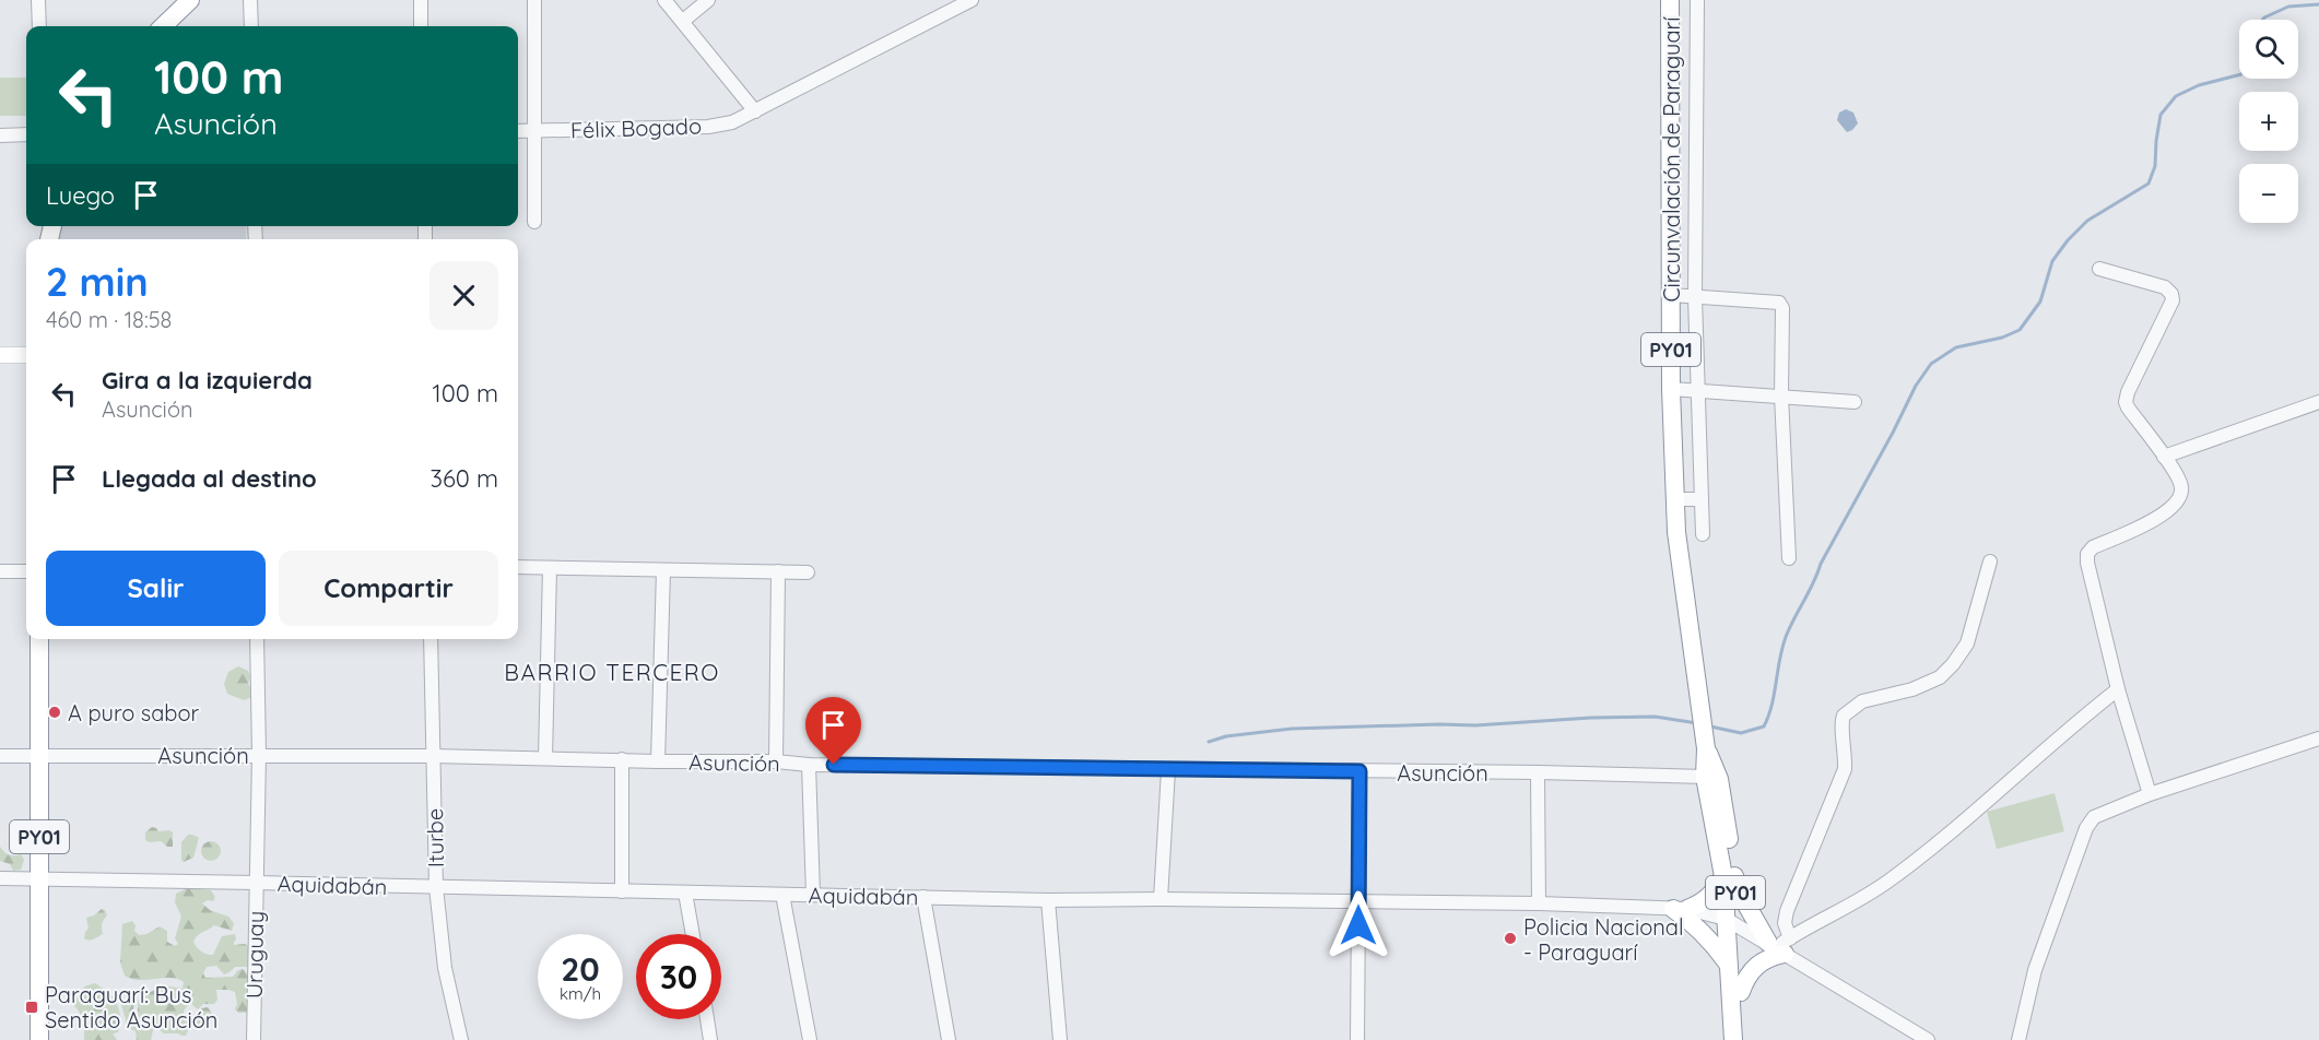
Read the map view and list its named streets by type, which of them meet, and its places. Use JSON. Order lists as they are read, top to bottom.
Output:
{
  "streets": {
    "highway": ["Circunvalación de Paraguarí", "PY01"],
    "street": [
      "Félix Bogado",
      "Asunción",
      "Iturbe",
      "Aquidabán",
      "Uruguay"
    ]
  },
  "crossings": [
    ["Circunvalación de Paraguarí", "Asunción"],
    ["Circunvalación de Paraguarí", "Aquidabán"],
    ["PY01", "Asunción"],
    ["PY01", "Aquidabán"],
    ["Asunción", "Iturbe"],
    ["Asunción", "Uruguay"],
    ["Iturbe", "Aquidabán"],
    ["Aquidabán", "Uruguay"]
  ],
  "districts": ["BARRIO TERCERO"],
  "places": {
    "other": ["A puro sabor", "Policia Nacional - Paraguarí"],
    "transit": ["Paraguarí: Bus Sentido Asunción"]
  },
  "page": {
    "map_buttons": ["+", "−"],
    "turn": ["100 m", "Asunción"],
    "then": "Luego",
    "heading": ["2 min", "460 m · 18:58"],
    "list": [
      {
        "name": "Gira a la izquierda",
        "note": "Asunción",
        "value": "100 m"
      },
      {
        "name": "Llegada al destino",
        "value": "360 m"
      }
    ],
    "buttons": ["Salir", "Compartir"],
    "speed": "20 km/h",
    "limit": "30"
  }
}
